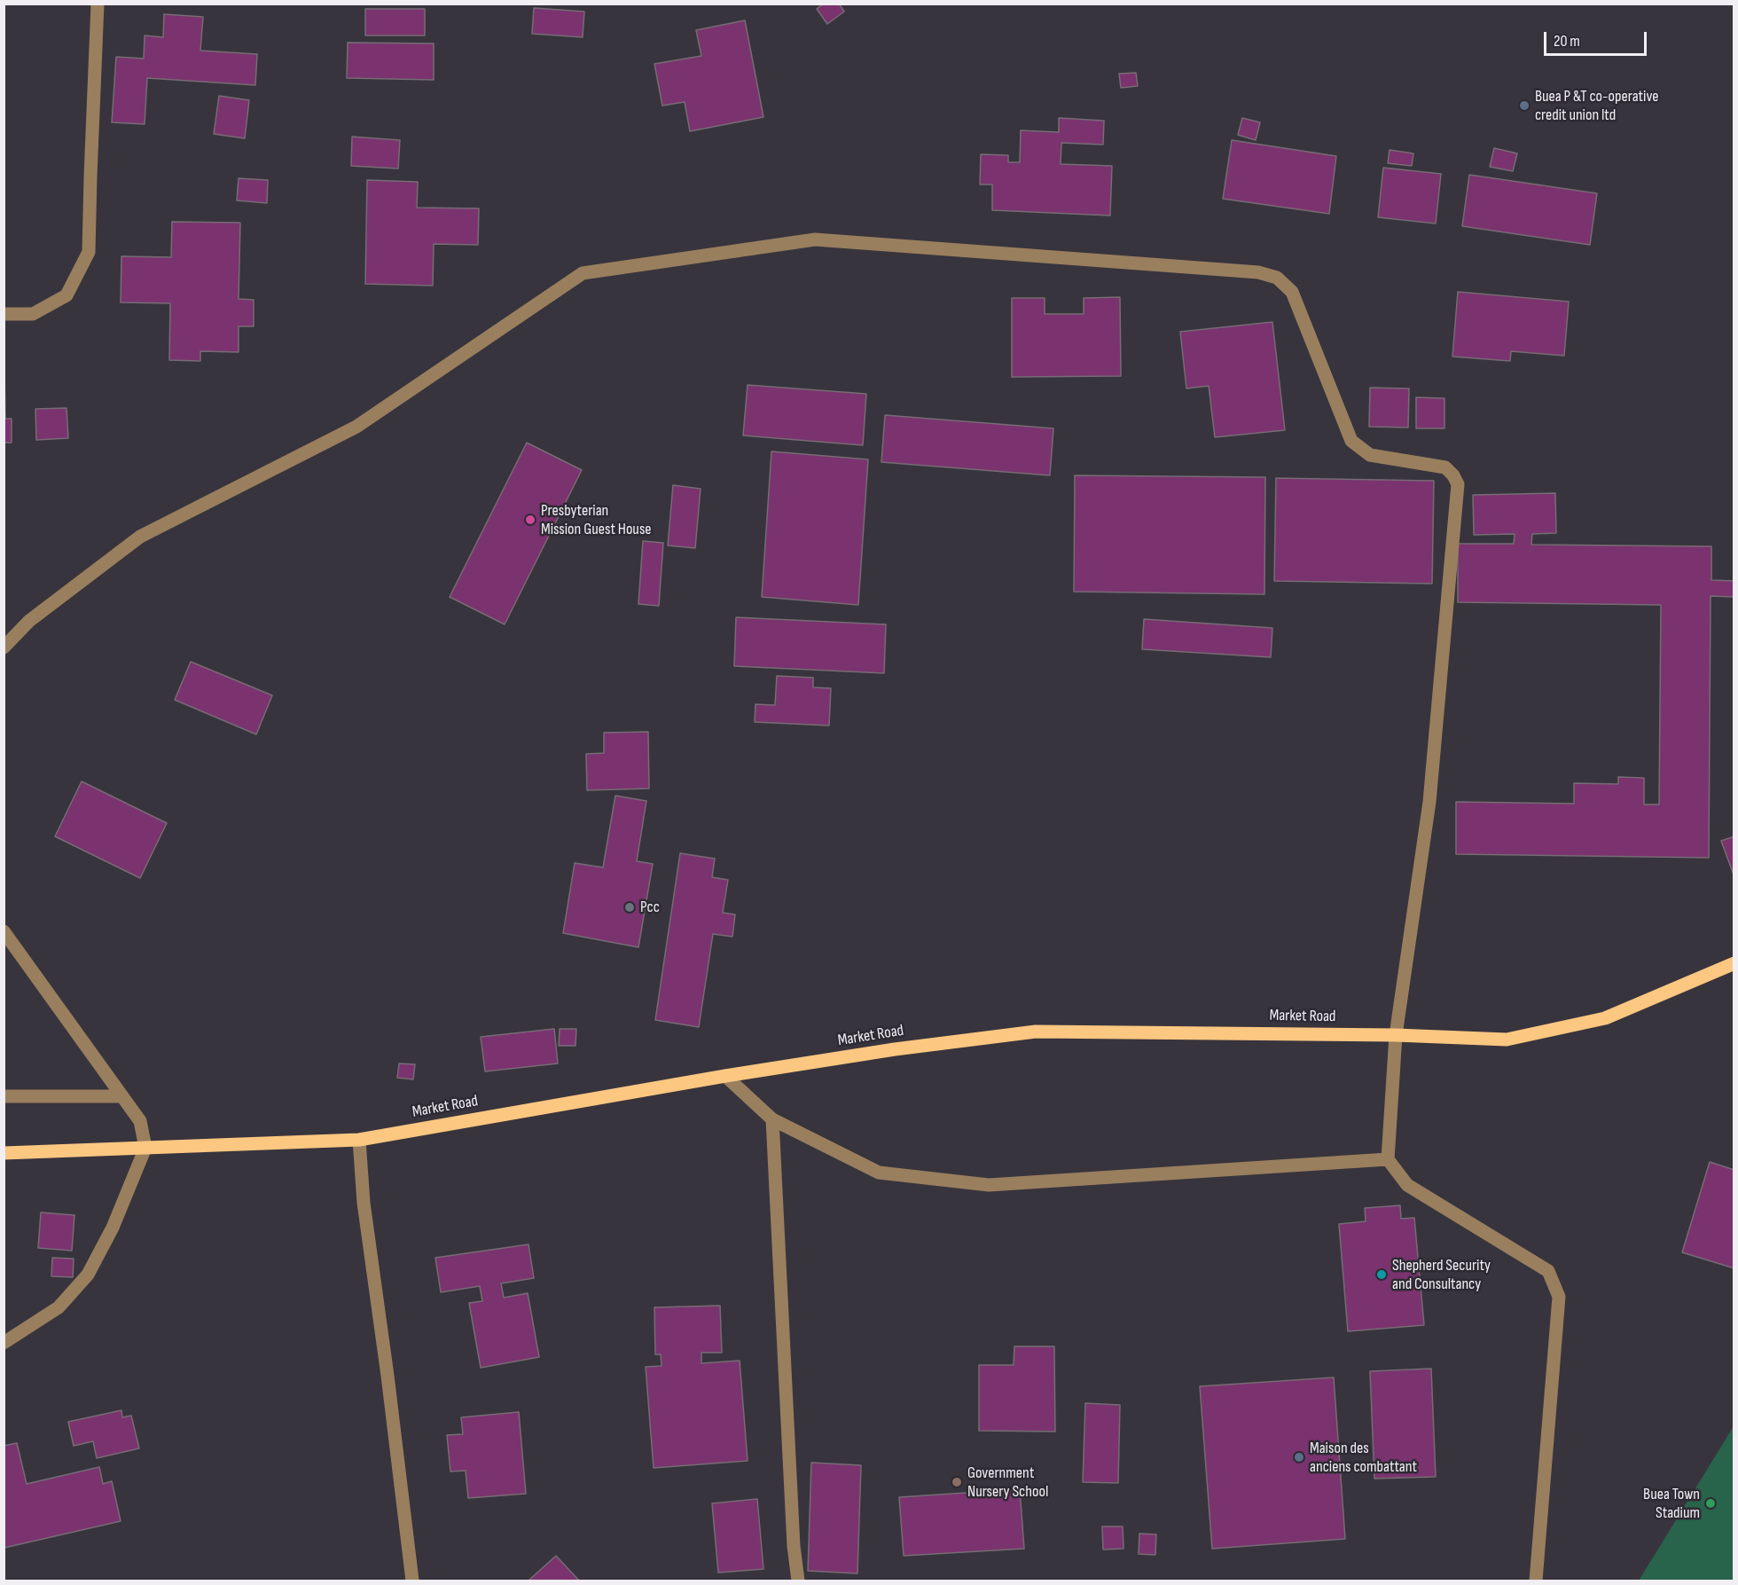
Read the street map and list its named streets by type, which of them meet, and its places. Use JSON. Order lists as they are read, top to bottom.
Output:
{
  "streets": {
    "main road": ["Market Road"]
  },
  "places": [
    "Buea P &T co-operative credit union ltd",
    "Presbyterian Mission Guest House",
    "Pcc",
    "Shepherd Security and Consultancy",
    "Maison des anciens combattant",
    "Government Nursery School",
    "Buea Town Stadium"
  ],
  "scale_bar": "20 m"
}
